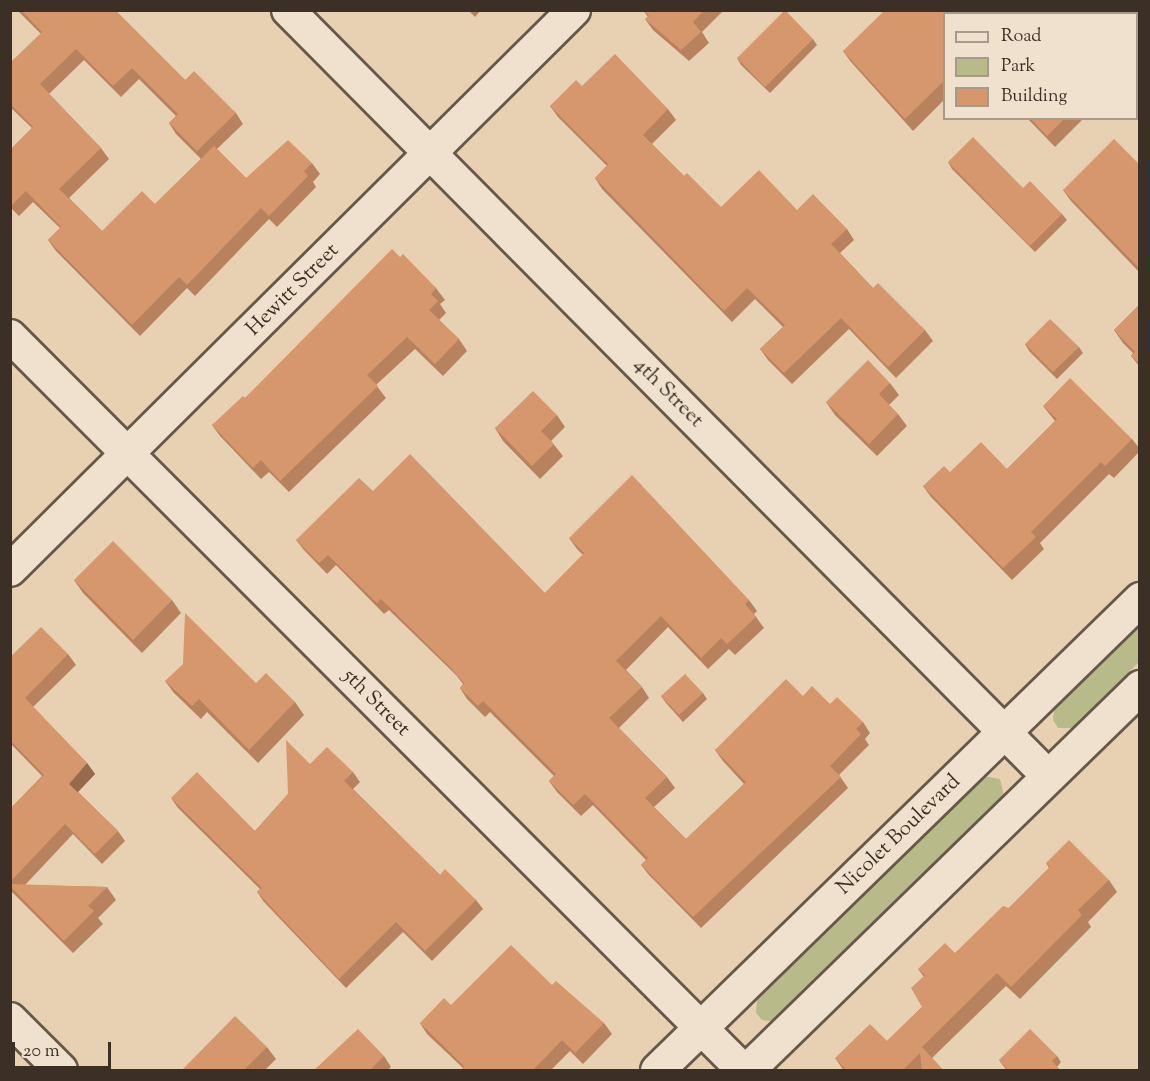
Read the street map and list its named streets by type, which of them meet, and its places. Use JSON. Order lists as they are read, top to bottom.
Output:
{
  "streets": {
    "street": [
      "Hewitt Street",
      "4th Street",
      "5th Street",
      "Nicolet Boulevard"
    ]
  },
  "crossings": [
    ["Hewitt Street", "4th Street"],
    ["Hewitt Street", "5th Street"],
    ["4th Street", "Nicolet Boulevard"],
    ["5th Street", "Nicolet Boulevard"]
  ],
  "legend": ["Road", "Park", "Building"],
  "scale_bar": "20 m"
}
